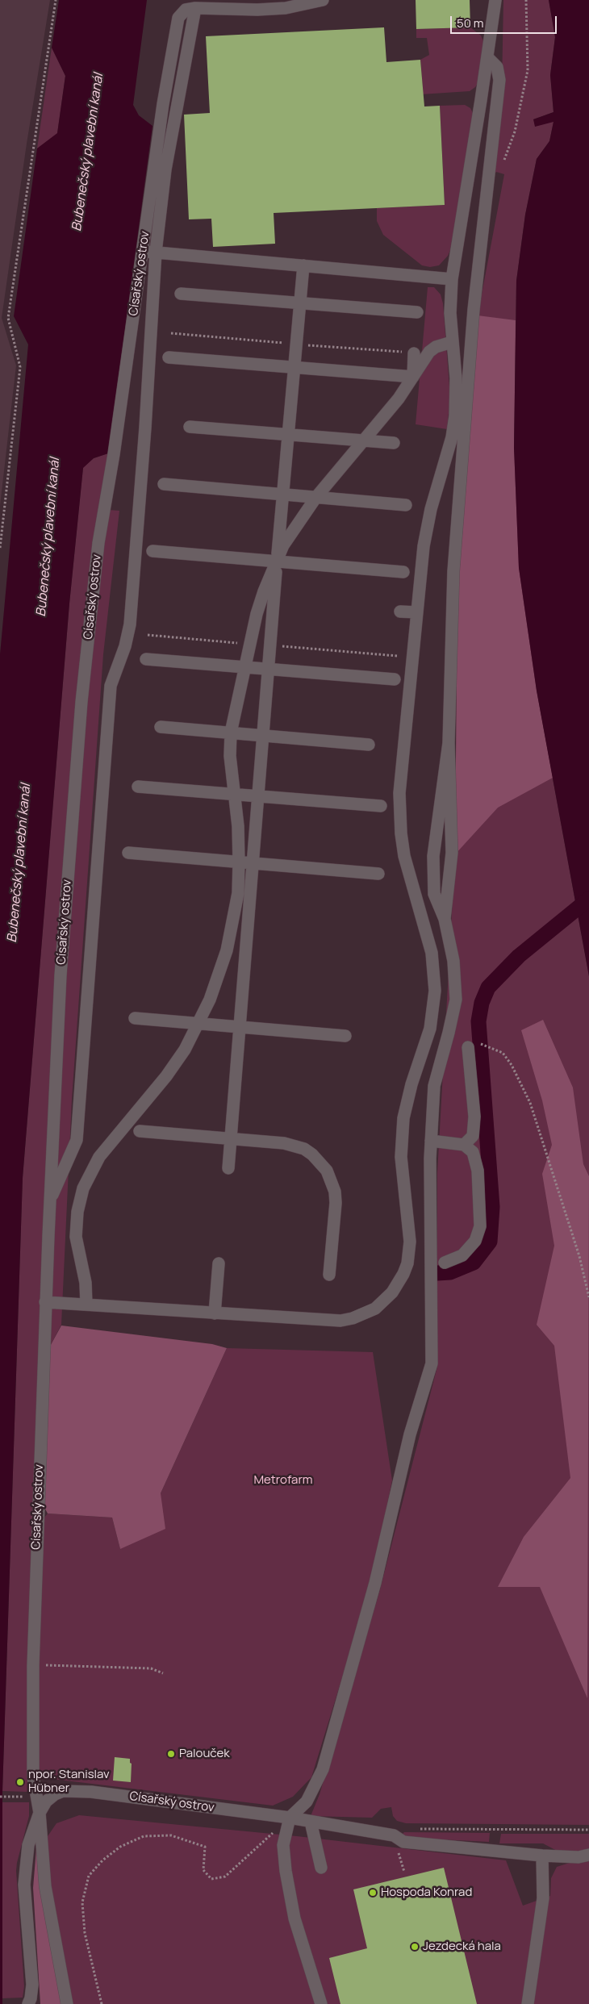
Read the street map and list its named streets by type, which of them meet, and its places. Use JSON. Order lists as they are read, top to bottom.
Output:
{
  "streets": {
    "street": ["Císařský ostrov"]
  },
  "water": ["Bubenečský plavební kanál"],
  "parks": ["Metrofarm"],
  "places": [
    "Palouček",
    "npor. Stanislav Hübner",
    "Hospoda Konrad",
    "Jezdecká hala"
  ],
  "scale_bar": "50 m"
}
